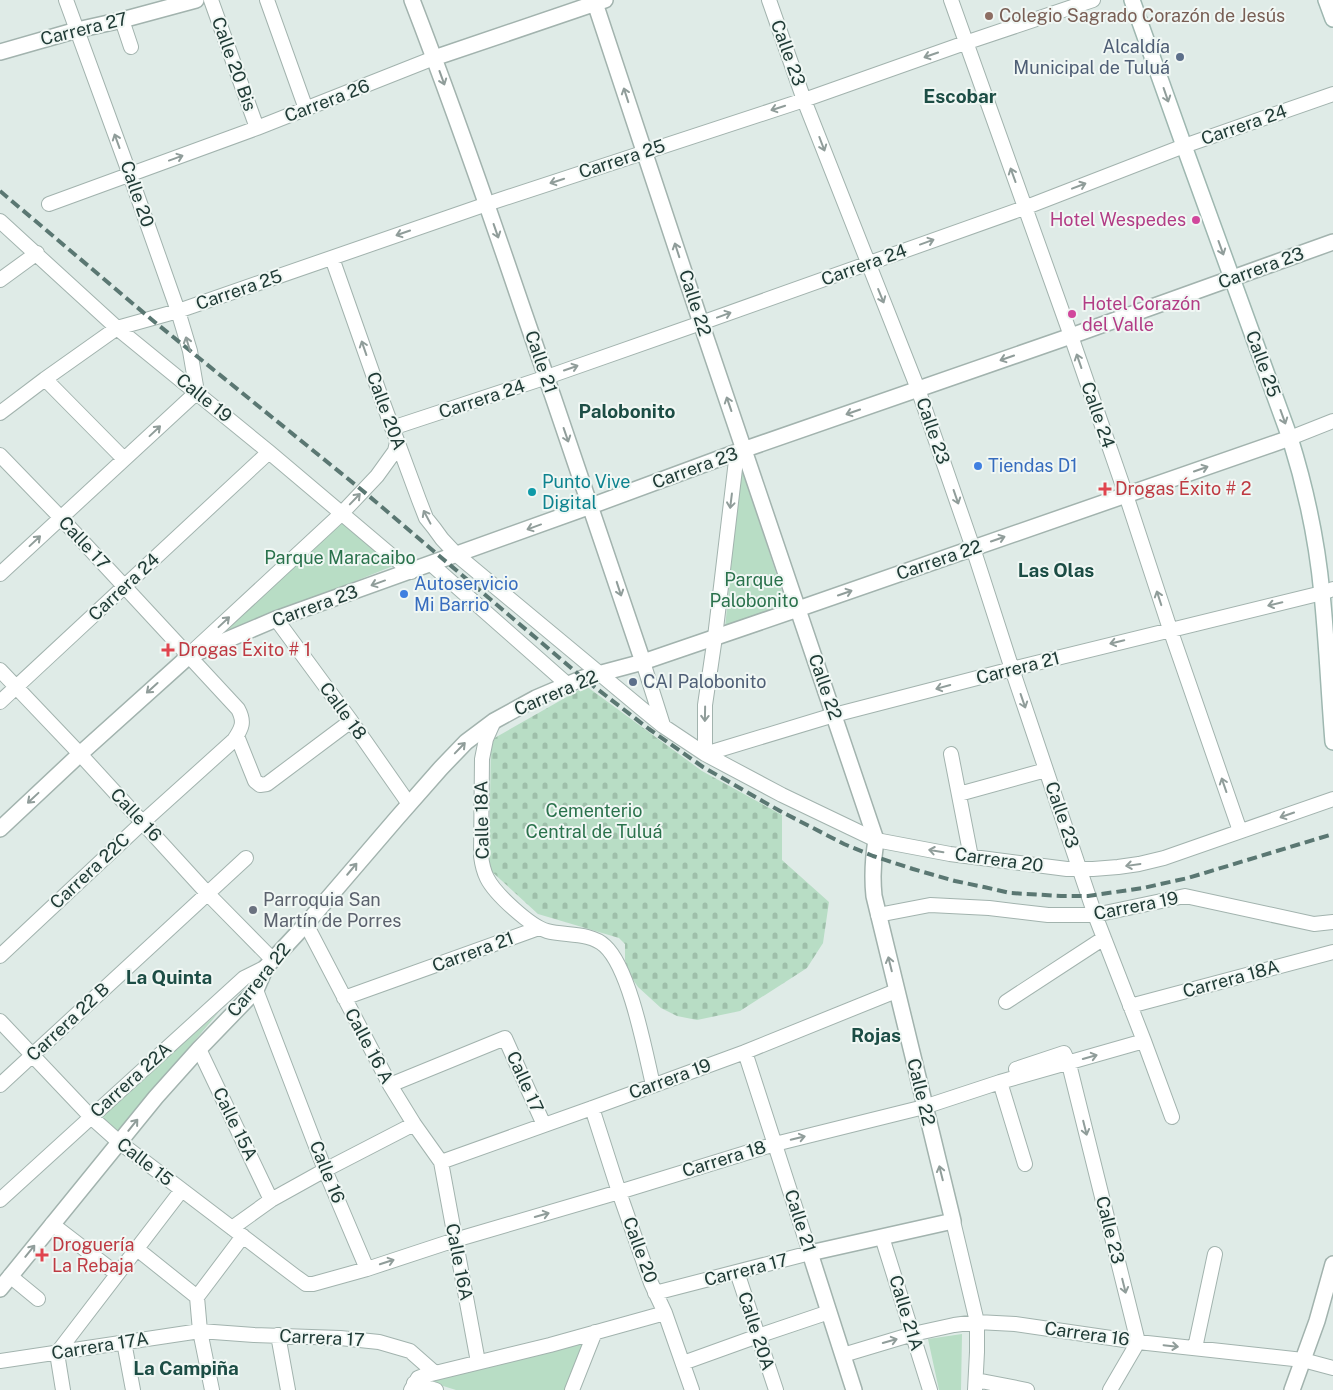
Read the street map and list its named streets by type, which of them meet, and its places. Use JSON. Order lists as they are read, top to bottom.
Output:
{
  "streets": {
    "street": [
      "Carrera 27",
      "Calle 23",
      "Calle 20 Bis",
      "Carrera 26",
      "Carrera 24",
      "Carrera 25",
      "Calle 20",
      "Carrera 23",
      "Calle 22",
      "Calle 21",
      "Calle 25",
      "Calle 19",
      "Calle 20A",
      "Calle 24",
      "Calle 17",
      "Carrera 22",
      "Carrera 21",
      "Calle 18",
      "Calle 16",
      "Calle 18A",
      "Carrera 20",
      "Carrera 22C",
      "Carrera 19",
      "Carrera 18A",
      "Carrera 22 B",
      "Calle 16 A",
      "Carrera 22A",
      "Calle 15A",
      "Carrera 18",
      "Calle 15",
      "Calle 16A",
      "Carrera 17",
      "Calle 21A",
      "Carrera 16",
      "Carrera 17A"
    ]
  },
  "crossings": [
    ["Carrera 27", "Calle 20"],
    ["Calle 23", "Carrera 24"],
    ["Calle 23", "Carrera 25"],
    ["Calle 23", "Carrera 23"],
    ["Calle 23", "Carrera 22"],
    ["Calle 23", "Carrera 21"],
    ["Calle 23", "Carrera 20"],
    ["Calle 23", "Carrera 19"],
    ["Calle 23", "Carrera 18"],
    ["Calle 23", "Carrera 16"],
    ["Calle 20 Bis", "Carrera 26"],
    ["Carrera 26", "Calle 20"],
    ["Carrera 26", "Calle 22"],
    ["Carrera 26", "Calle 21"],
    ["Carrera 24", "Calle 22"],
    ["Carrera 24", "Calle 21"],
    ["Carrera 24", "Calle 25"],
    ["Carrera 24", "Calle 19"],
    ["Carrera 24", "Calle 20A"],
    ["Carrera 24", "Calle 24"],
    ["Carrera 24", "Calle 17"],
    ["Carrera 24", "Calle 16"],
    ["Carrera 25", "Calle 20"],
    ["Carrera 25", "Calle 22"],
    ["Carrera 25", "Calle 21"],
    ["Carrera 25", "Calle 19"],
    ["Carrera 25", "Calle 20A"],
    ["Carrera 25", "Calle 24"],
    ["Calle 20", "Calle 19"],
    ["Calle 20", "Carrera 19"],
    ["Calle 20", "Carrera 18"],
    ["Calle 20", "Carrera 17"],
    ["Carrera 23", "Calle 22"],
    ["Carrera 23", "Calle 21"],
    ["Carrera 23", "Calle 25"],
    ["Carrera 23", "Calle 19"],
    ["Carrera 23", "Calle 20A"],
    ["Carrera 23", "Calle 24"],
    ["Carrera 23", "Calle 17"],
    ["Carrera 23", "Calle 18"],
    ["Carrera 23", "Calle 16"],
    ["Calle 22", "Carrera 22"],
    ["Calle 22", "Carrera 21"],
    ["Calle 22", "Carrera 20"],
    ["Calle 22", "Carrera 19"],
    ["Calle 22", "Carrera 18"],
    ["Calle 22", "Carrera 17"],
    ["Calle 22", "Carrera 16"],
    ["Calle 21", "Carrera 22"],
    ["Calle 21", "Carrera 19"],
    ["Calle 21", "Carrera 18"],
    ["Calle 21", "Carrera 17"],
    ["Calle 21", "Carrera 16"],
    ["Calle 25", "Carrera 22"],
    ["Calle 25", "Carrera 21"],
    ["Calle 20A", "Carrera 17"],
    ["Calle 24", "Carrera 22"],
    ["Calle 24", "Carrera 21"],
    ["Calle 24", "Carrera 20"],
    ["Calle 17", "Calle 18"],
    ["Calle 17", "Carrera 22C"],
    ["Calle 17", "Carrera 19"],
    ["Calle 17", "Calle 16 A"],
    ["Carrera 22", "Calle 18"],
    ["Carrera 22", "Calle 16"],
    ["Carrera 22", "Calle 18A"],
    ["Carrera 22", "Calle 16 A"],
    ["Carrera 22", "Carrera 22A"],
    ["Carrera 22", "Calle 15A"],
    ["Carrera 22", "Calle 15"],
    ["Carrera 21", "Calle 18A"],
    ["Carrera 21", "Carrera 20"],
    ["Carrera 21", "Calle 16 A"],
    ["Calle 16", "Carrera 22C"],
    ["Calle 16", "Carrera 22 B"],
    ["Calle 16", "Carrera 22A"],
    ["Calle 16", "Carrera 18"],
    ["Carrera 19", "Calle 16 A"],
    ["Carrera 19", "Calle 16A"],
    ["Carrera 22 B", "Calle 15"],
    ["Calle 16 A", "Calle 16A"],
    ["Carrera 22A", "Calle 15"],
    ["Carrera 18", "Calle 15"],
    ["Carrera 18", "Calle 16A"],
    ["Carrera 17", "Calle 21A"],
    ["Carrera 17", "Carrera 17A"],
    ["Calle 21A", "Carrera 16"]
  ],
  "one_way": [
    "Calle 23",
    "Carrera 24",
    "Carrera 25",
    "Carrera 23",
    "Calle 22",
    "Calle 21",
    "Calle 25",
    "Calle 20A",
    "Calle 24",
    "Carrera 22",
    "Carrera 21",
    "Carrera 20"
  ],
  "districts": [
    "Escobar",
    "Palobonito",
    "Las Olas",
    "La Quinta",
    "Rojas",
    "La Campiña"
  ],
  "parks": ["Parque Maracaibo", "Parque Palobonito", "Cementerio Central de Tuluá"],
  "places": {
    "other": [
      "Colegio Sagrado Corazón de Jesús",
      "Alcaldía Municipal de Tuluá",
      "Hotel Wespedes",
      "Hotel Corazón del Valle",
      "Tiendas D1",
      "Punto Vive Digital",
      "Autoservicio Mi Barrio",
      "CAI Palobonito",
      "Parroquia San Martín de Porres"
    ],
    "health": ["Drogas Éxito # 2", "Drogas Éxito # 1", "Droguería La Rebaja"]
  }
}
